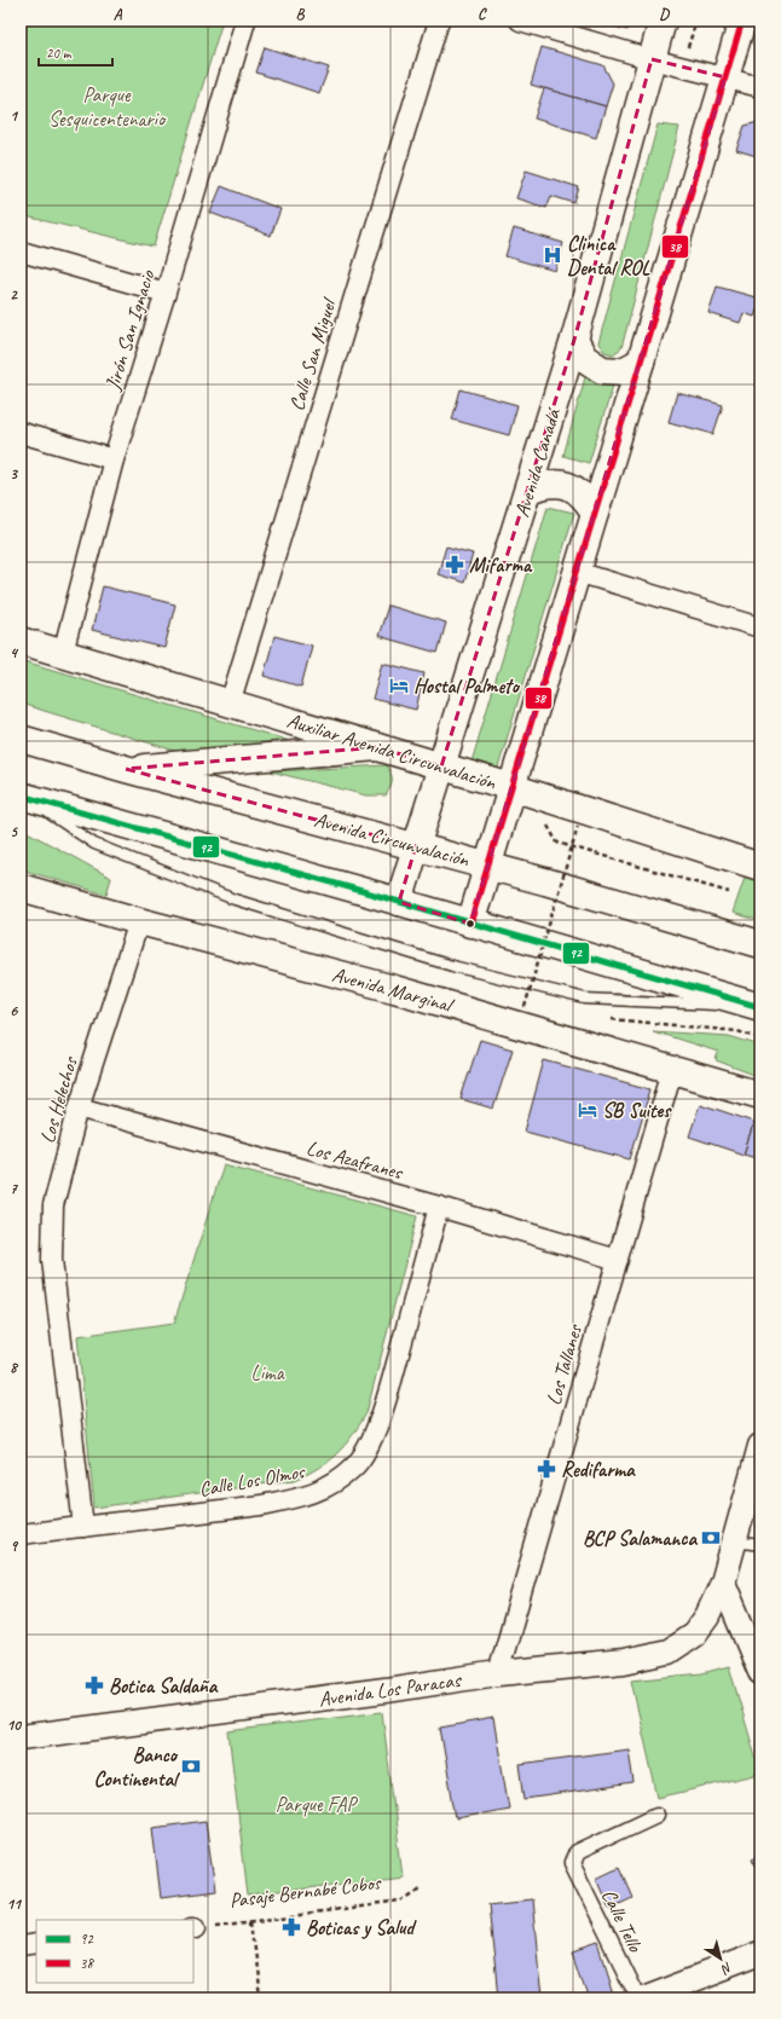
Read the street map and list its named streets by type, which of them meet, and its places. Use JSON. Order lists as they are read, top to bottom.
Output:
{
  "streets": {
    "main road": [
      "Avenida Canadá",
      "Auxiliar Avenida Circunvalación",
      "Avenida Circunvalación",
      "Avenida Marginal"
    ],
    "street": [
      "Jirón San Ignacio",
      "Calle San Miguel",
      "Los Helechos",
      "Los Azafranes",
      "Los Tallanes",
      "Calle Los Olmos",
      "Avenida Los Paracas",
      "Calle Tello"
    ],
    "path": ["Pasaje Bernabé Cobos"]
  },
  "crossings": [
    ["Jirón San Ignacio", "Auxiliar Avenida Circunvalación"],
    ["Calle San Miguel", "Auxiliar Avenida Circunvalación"],
    ["Avenida Canadá", "Auxiliar Avenida Circunvalación"],
    ["Avenida Canadá", "Avenida Circunvalación"],
    ["Avenida Marginal", "Los Helechos"],
    ["Avenida Marginal", "Los Tallanes"],
    ["Los Helechos", "Los Azafranes"],
    ["Los Helechos", "Calle Los Olmos"],
    ["Los Azafranes", "Los Tallanes"],
    ["Los Azafranes", "Calle Los Olmos"],
    ["Los Tallanes", "Avenida Los Paracas"]
  ],
  "parks": ["Parque Sesquicentenario", "Lima", "Parque FAP"],
  "places": {
    "hospital": ["Clinica Dental ROL"],
    "pharmacy": [
      "Mifarma",
      "Redifarma",
      "Botica Saldaña",
      "Boticas y Salud"
    ],
    "hotel": ["Hostal Palmeto", "SB Suites"],
    "bank": ["BCP Salamanca", "Banco Continental"]
  },
  "lines": ["transit line 38", "transit line 92"],
  "legend": ["92", "38"],
  "scale_bar": "20 m",
  "north": "bottom right",
  "grid": {
    "columns": [
      "A",
      "B",
      "C",
      "D"
    ],
    "rows": [
      "1",
      "2",
      "3",
      "4",
      "5",
      "6",
      "7",
      "8",
      "9",
      "10",
      "11"
    ]
  }
}
